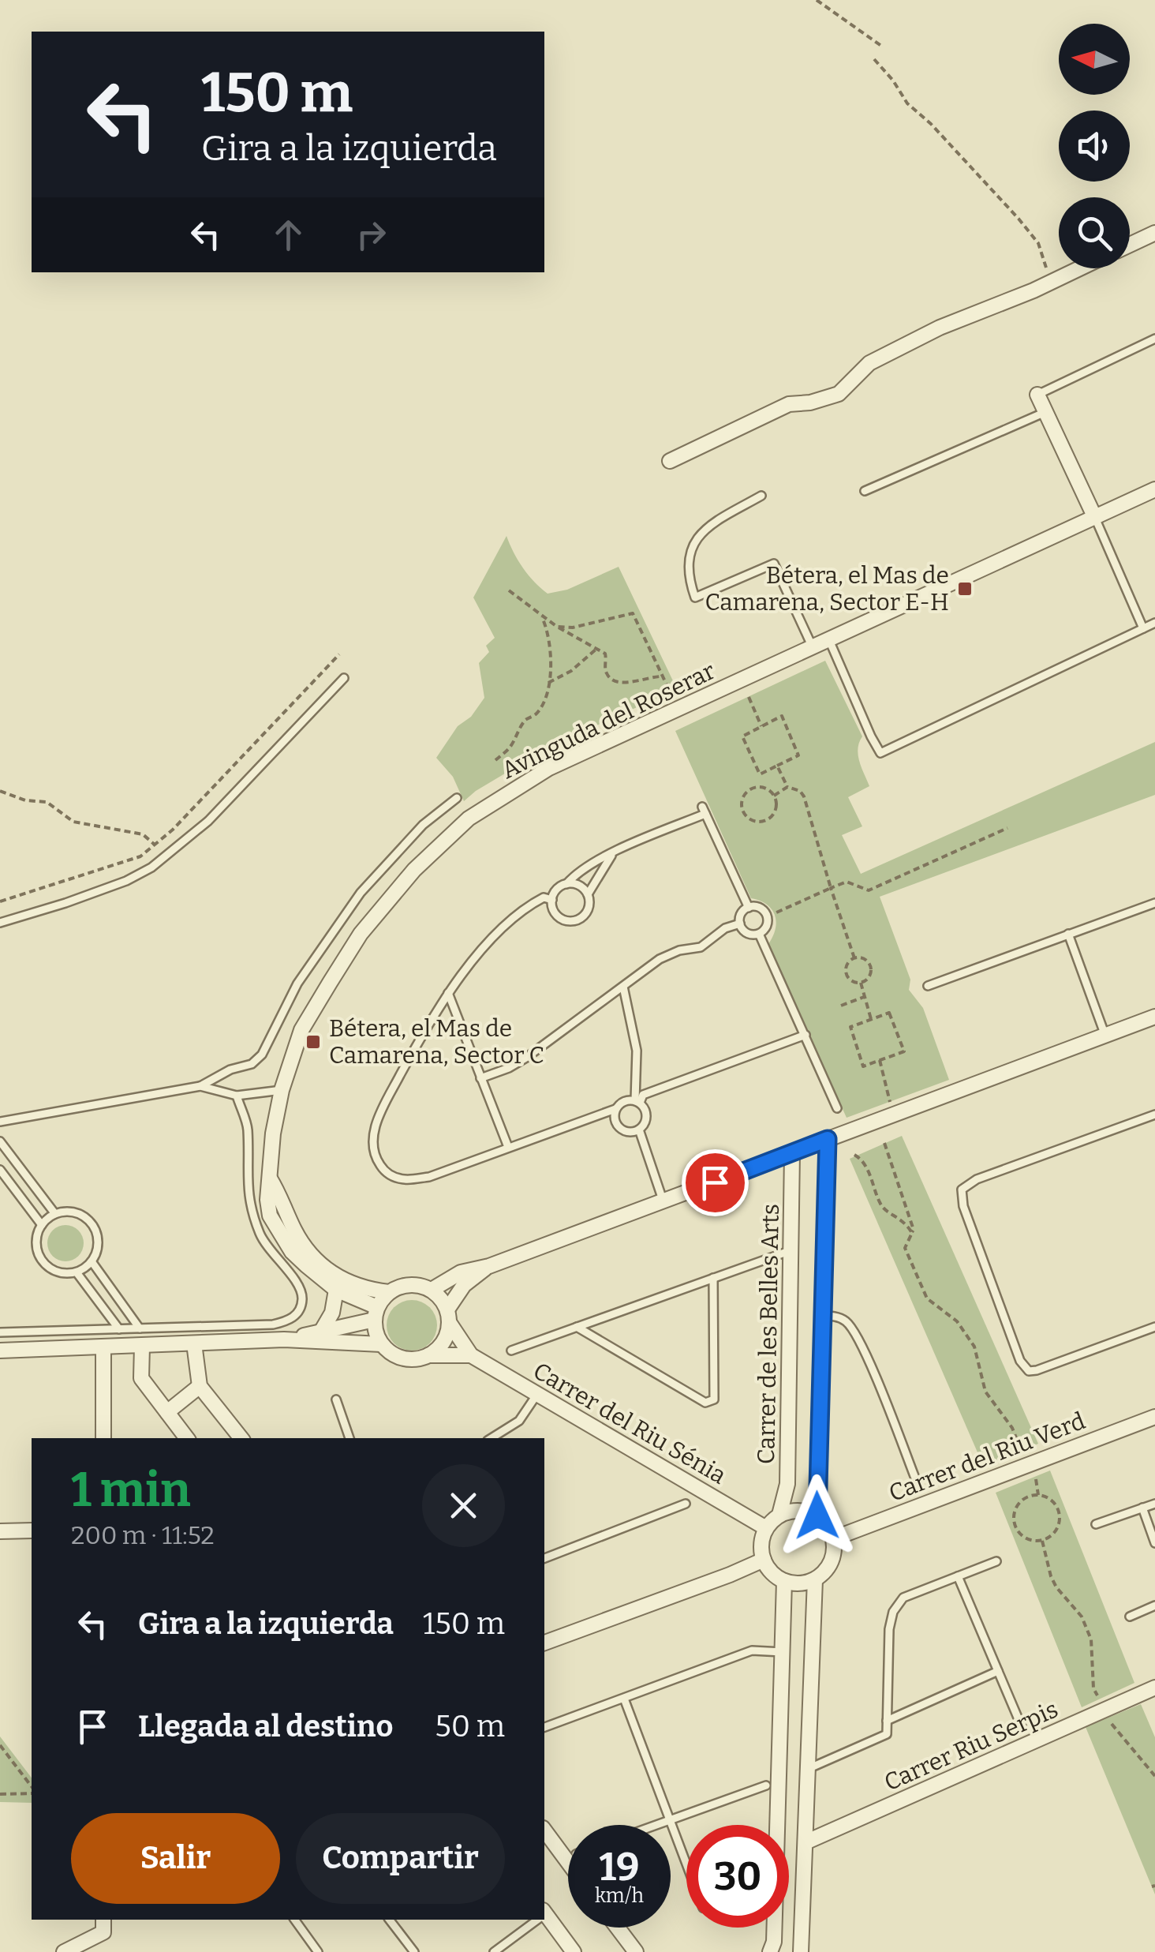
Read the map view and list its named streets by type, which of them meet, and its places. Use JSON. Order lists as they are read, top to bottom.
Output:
{
  "streets": {
    "street": [
      "Avinguda del Roserar",
      "Carrer de les Belles Arts",
      "Carrer del Riu Sénia",
      "Carrer del Riu Verd",
      "Carrer Riu Serpis"
    ]
  },
  "crossings": [
    ["Avinguda del Roserar", "Carrer del Riu Sénia"],
    ["Carrer de les Belles Arts", "Carrer del Riu Sénia"],
    ["Carrer de les Belles Arts", "Carrer del Riu Verd"],
    ["Carrer del Riu Sénia", "Carrer del Riu Verd"]
  ],
  "places": {
    "transit": ["Bétera, el Mas de Camarena, Sector E-H", "Bétera, el Mas de Camarena, Sector C"]
  },
  "north": "left",
  "page": {
    "turn": ["150 m", "Gira a la izquierda"],
    "heading": ["1 min", "200 m · 11:52"],
    "list": [
      {
        "name": "Gira a la izquierda",
        "value": "150 m"
      },
      {
        "name": "Llegada al destino",
        "value": "50 m"
      }
    ],
    "buttons": ["Salir", "Compartir"],
    "speed": "19 km/h",
    "limit": "30"
  }
}
